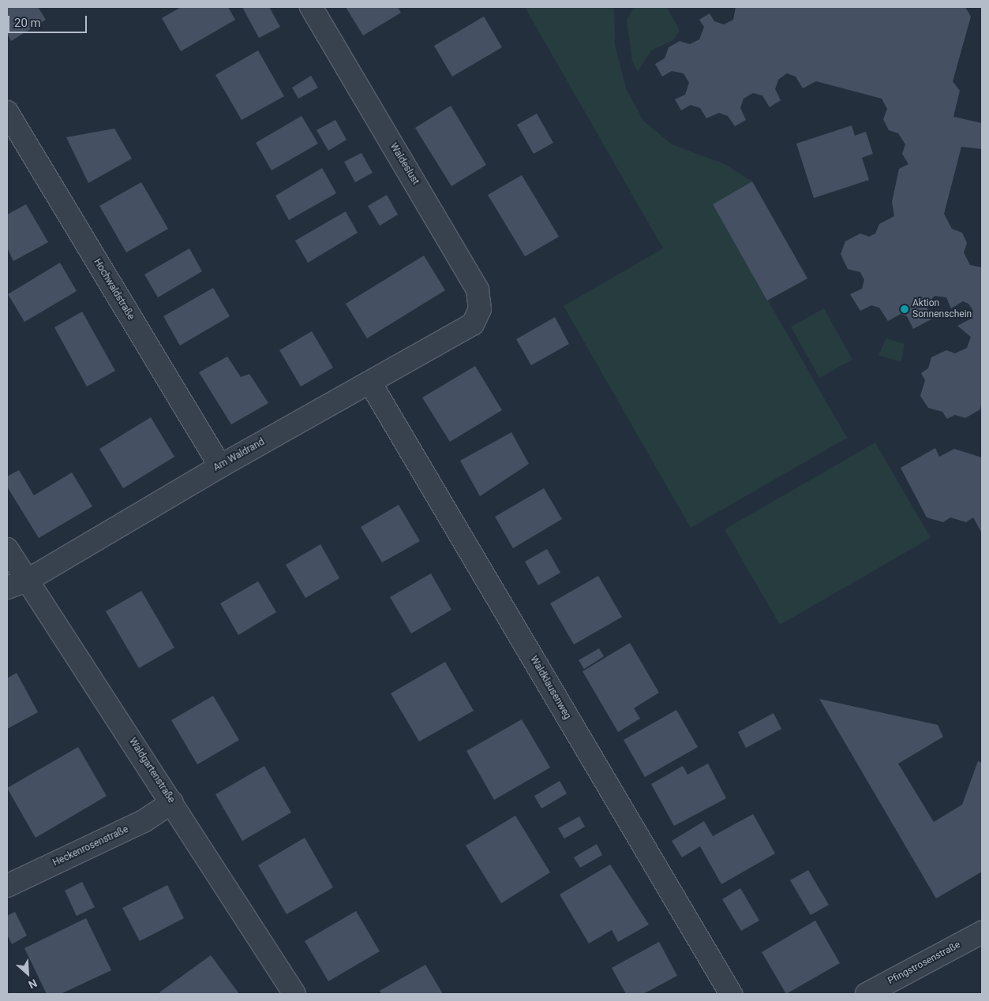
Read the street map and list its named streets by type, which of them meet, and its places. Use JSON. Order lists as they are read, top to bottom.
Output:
{
  "streets": {
    "street": [
      "Waldeslust",
      "Hochwaldstraße",
      "Am Waldrand",
      "Waldklausenweg",
      "Waldgartenstraße",
      "Heckenrosenstraße",
      "Pfingstrosenstraße"
    ]
  },
  "crossings": [
    ["Waldeslust", "Am Waldrand"],
    ["Hochwaldstraße", "Am Waldrand"],
    ["Am Waldrand", "Waldklausenweg"],
    ["Am Waldrand", "Waldgartenstraße"],
    ["Waldgartenstraße", "Heckenrosenstraße"]
  ],
  "places": ["Aktion Sonnenschein"],
  "scale_bar": "20 m",
  "north": "bottom right"
}
